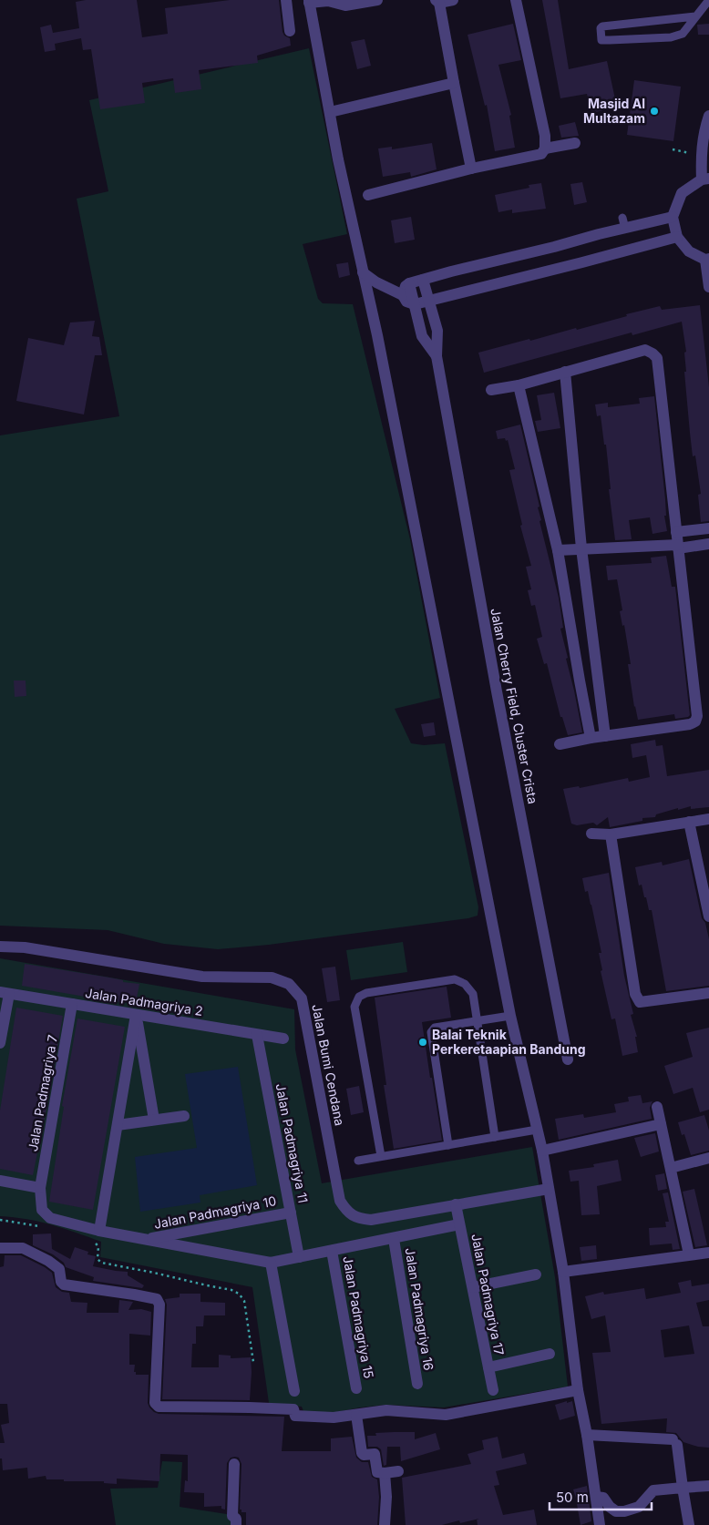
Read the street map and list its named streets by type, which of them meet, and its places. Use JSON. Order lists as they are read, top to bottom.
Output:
{
  "streets": {
    "street": [
      "Jalan Cherry Field, Cluster Crista",
      "Jalan Padmagriya 2",
      "Jalan Bumi Cendana",
      "Jalan Padmagriya 7",
      "Jalan Padmagriya 11",
      "Jalan Padmagriya 10",
      "Jalan Padmagriya 17",
      "Jalan Padmagriya 16",
      "Jalan Padmagriya 15"
    ]
  },
  "crossings": [
    ["Jalan Padmagriya 2", "Jalan Padmagriya 7"],
    ["Jalan Padmagriya 2", "Jalan Padmagriya 11"],
    ["Jalan Bumi Cendana", "Jalan Padmagriya 17"],
    ["Jalan Padmagriya 7", "Jalan Padmagriya 10"],
    ["Jalan Padmagriya 11", "Jalan Padmagriya 10"]
  ],
  "places": ["Masjid Al Multazam", "Balai Teknik Perkeretaapian Bandung"],
  "scale_bar": "50 m"
}
